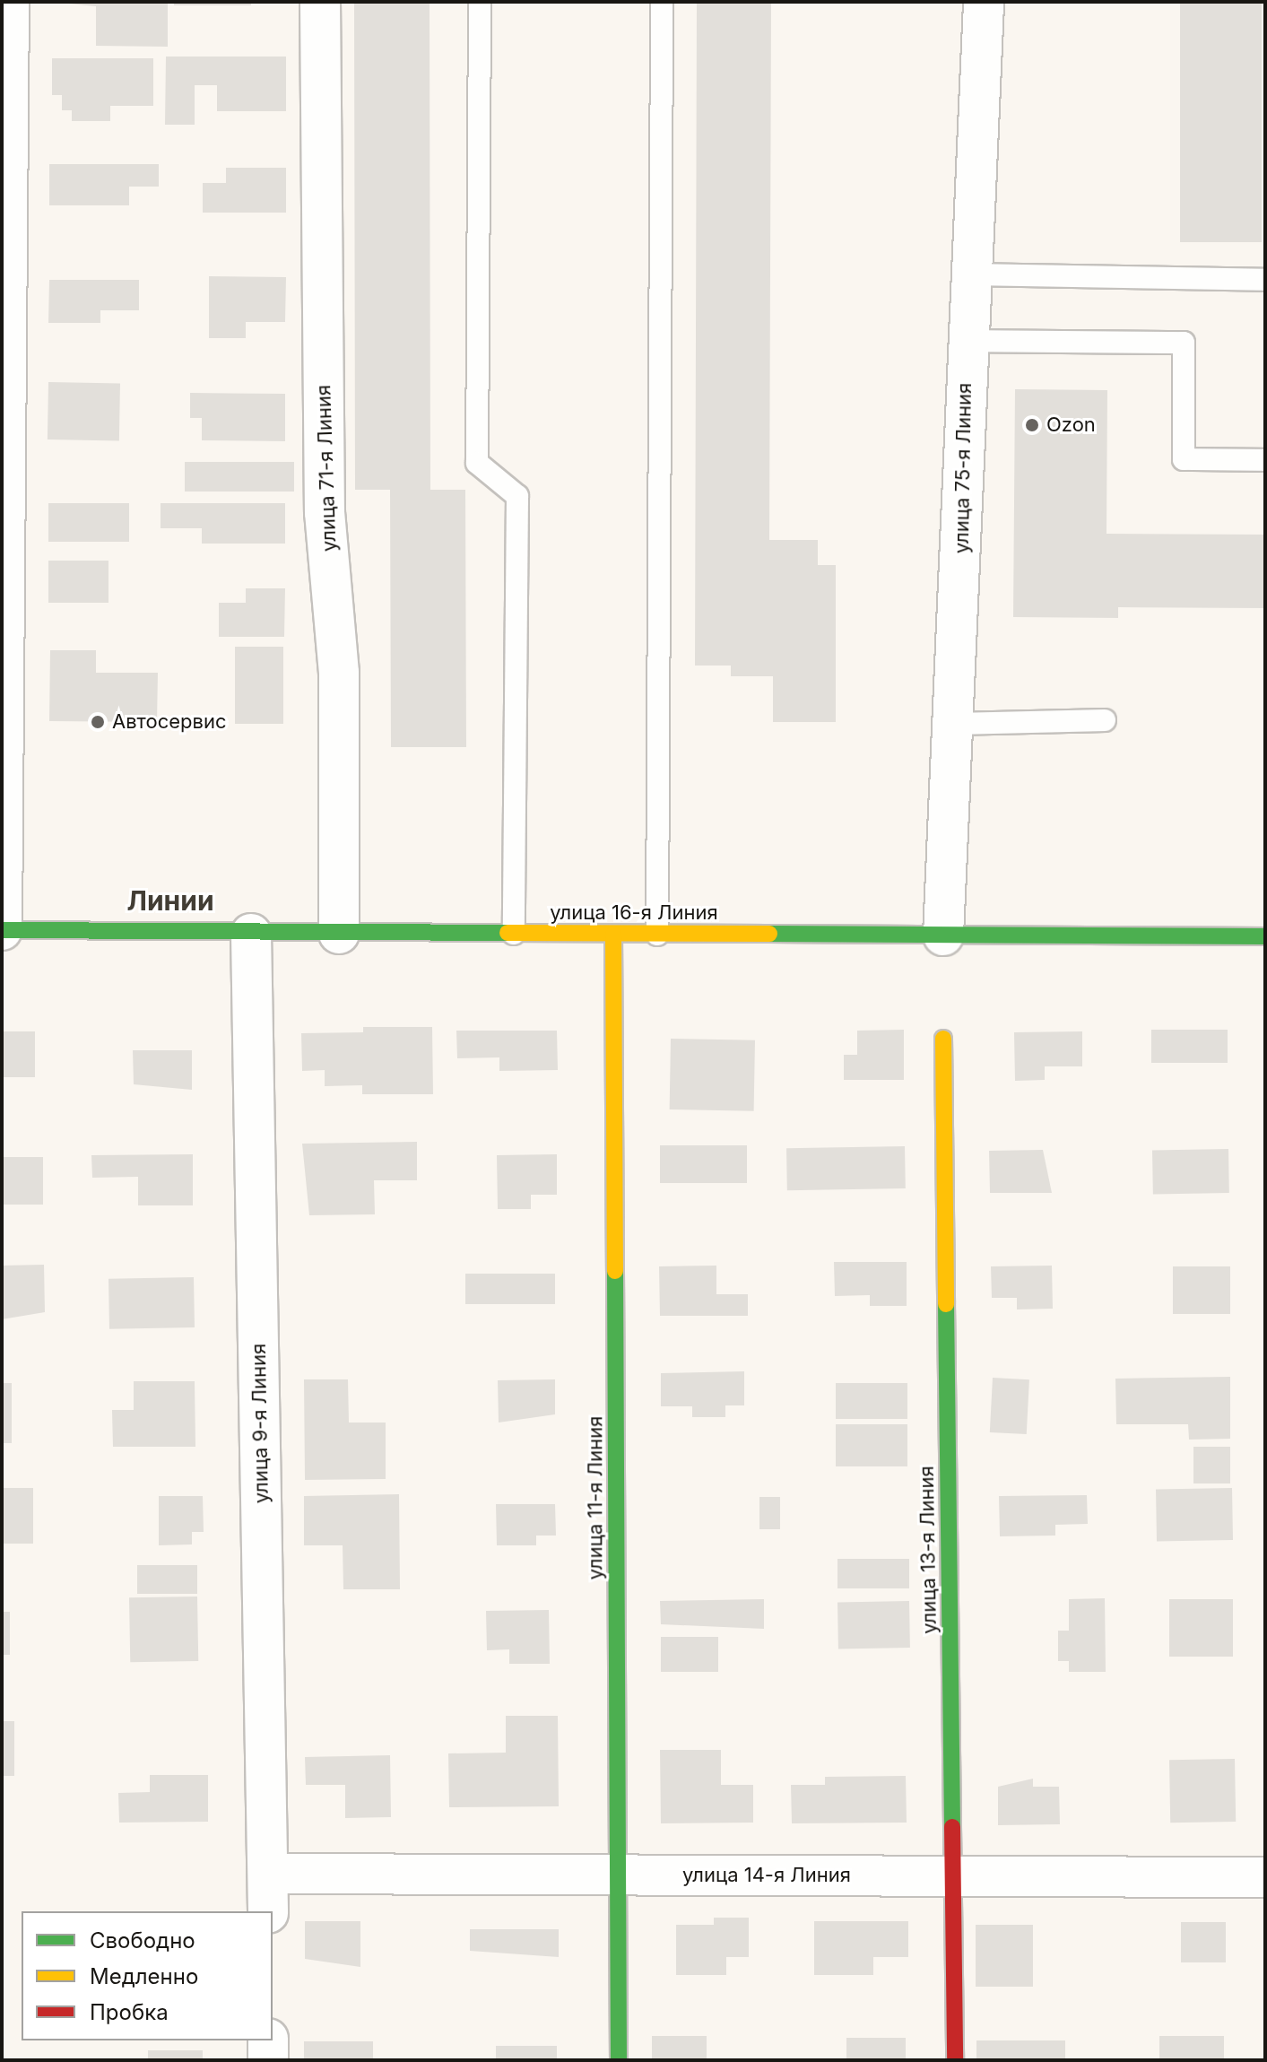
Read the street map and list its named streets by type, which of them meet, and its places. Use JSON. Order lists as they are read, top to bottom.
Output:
{
  "streets": {
    "street": [
      "улица 71-я Линия",
      "улица 75-я Линия",
      "улица 16-я Линия",
      "улица 9-я Линия",
      "улица 11-я Линия",
      "улица 13-я Линия",
      "улица 14-я Линия"
    ]
  },
  "crossings": [
    ["улица 71-я Линия", "улица 16-я Линия"],
    ["улица 75-я Линия", "улица 16-я Линия"],
    ["улица 16-я Линия", "улица 9-я Линия"],
    ["улица 16-я Линия", "улица 11-я Линия"],
    ["улица 9-я Линия", "улица 14-я Линия"],
    ["улица 11-я Линия", "улица 14-я Линия"],
    ["улица 13-я Линия", "улица 14-я Линия"]
  ],
  "districts": ["Линии"],
  "places": ["Ozon", "Автосервис"],
  "legend": ["Свободно", "Медленно", "Пробка"]
}
